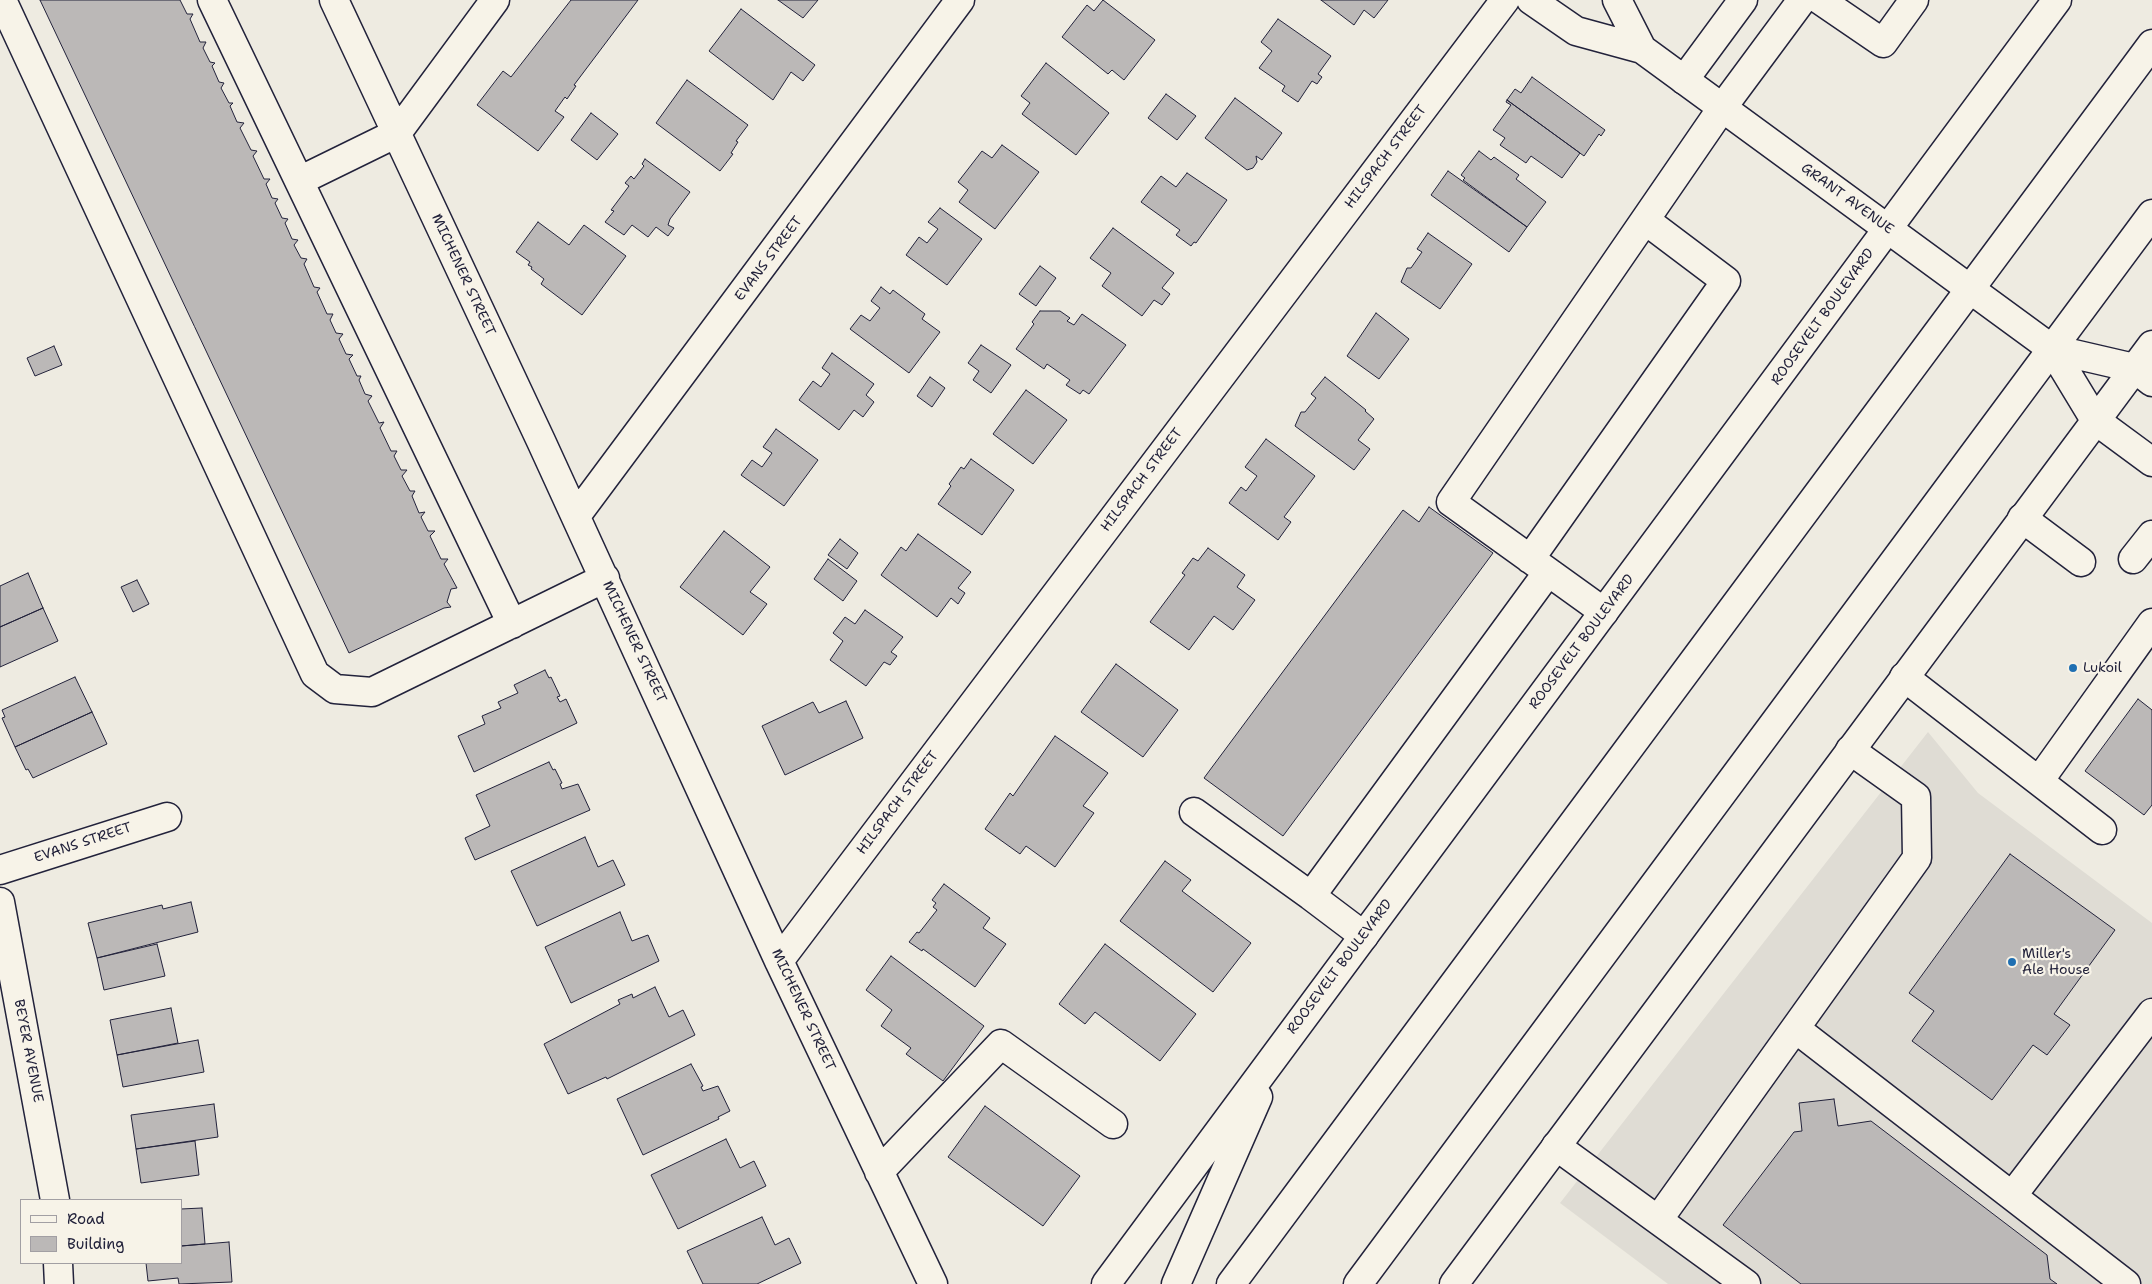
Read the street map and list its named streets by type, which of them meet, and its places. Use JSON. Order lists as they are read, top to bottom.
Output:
{
  "streets": {
    "main road": [
      "HILSPACH STREET",
      "GRANT AVENUE",
      "EVANS STREET",
      "MICHENER STREET",
      "ROOSEVELT BOULEVARD",
      "BEYER AVENUE"
    ]
  },
  "crossings": [
    ["HILSPACH STREET", "MICHENER STREET"],
    ["GRANT AVENUE", "ROOSEVELT BOULEVARD"],
    ["EVANS STREET", "MICHENER STREET"]
  ],
  "places": ["Lukoil", "Miller's Ale House"],
  "legend": ["Road", "Building"]
}
